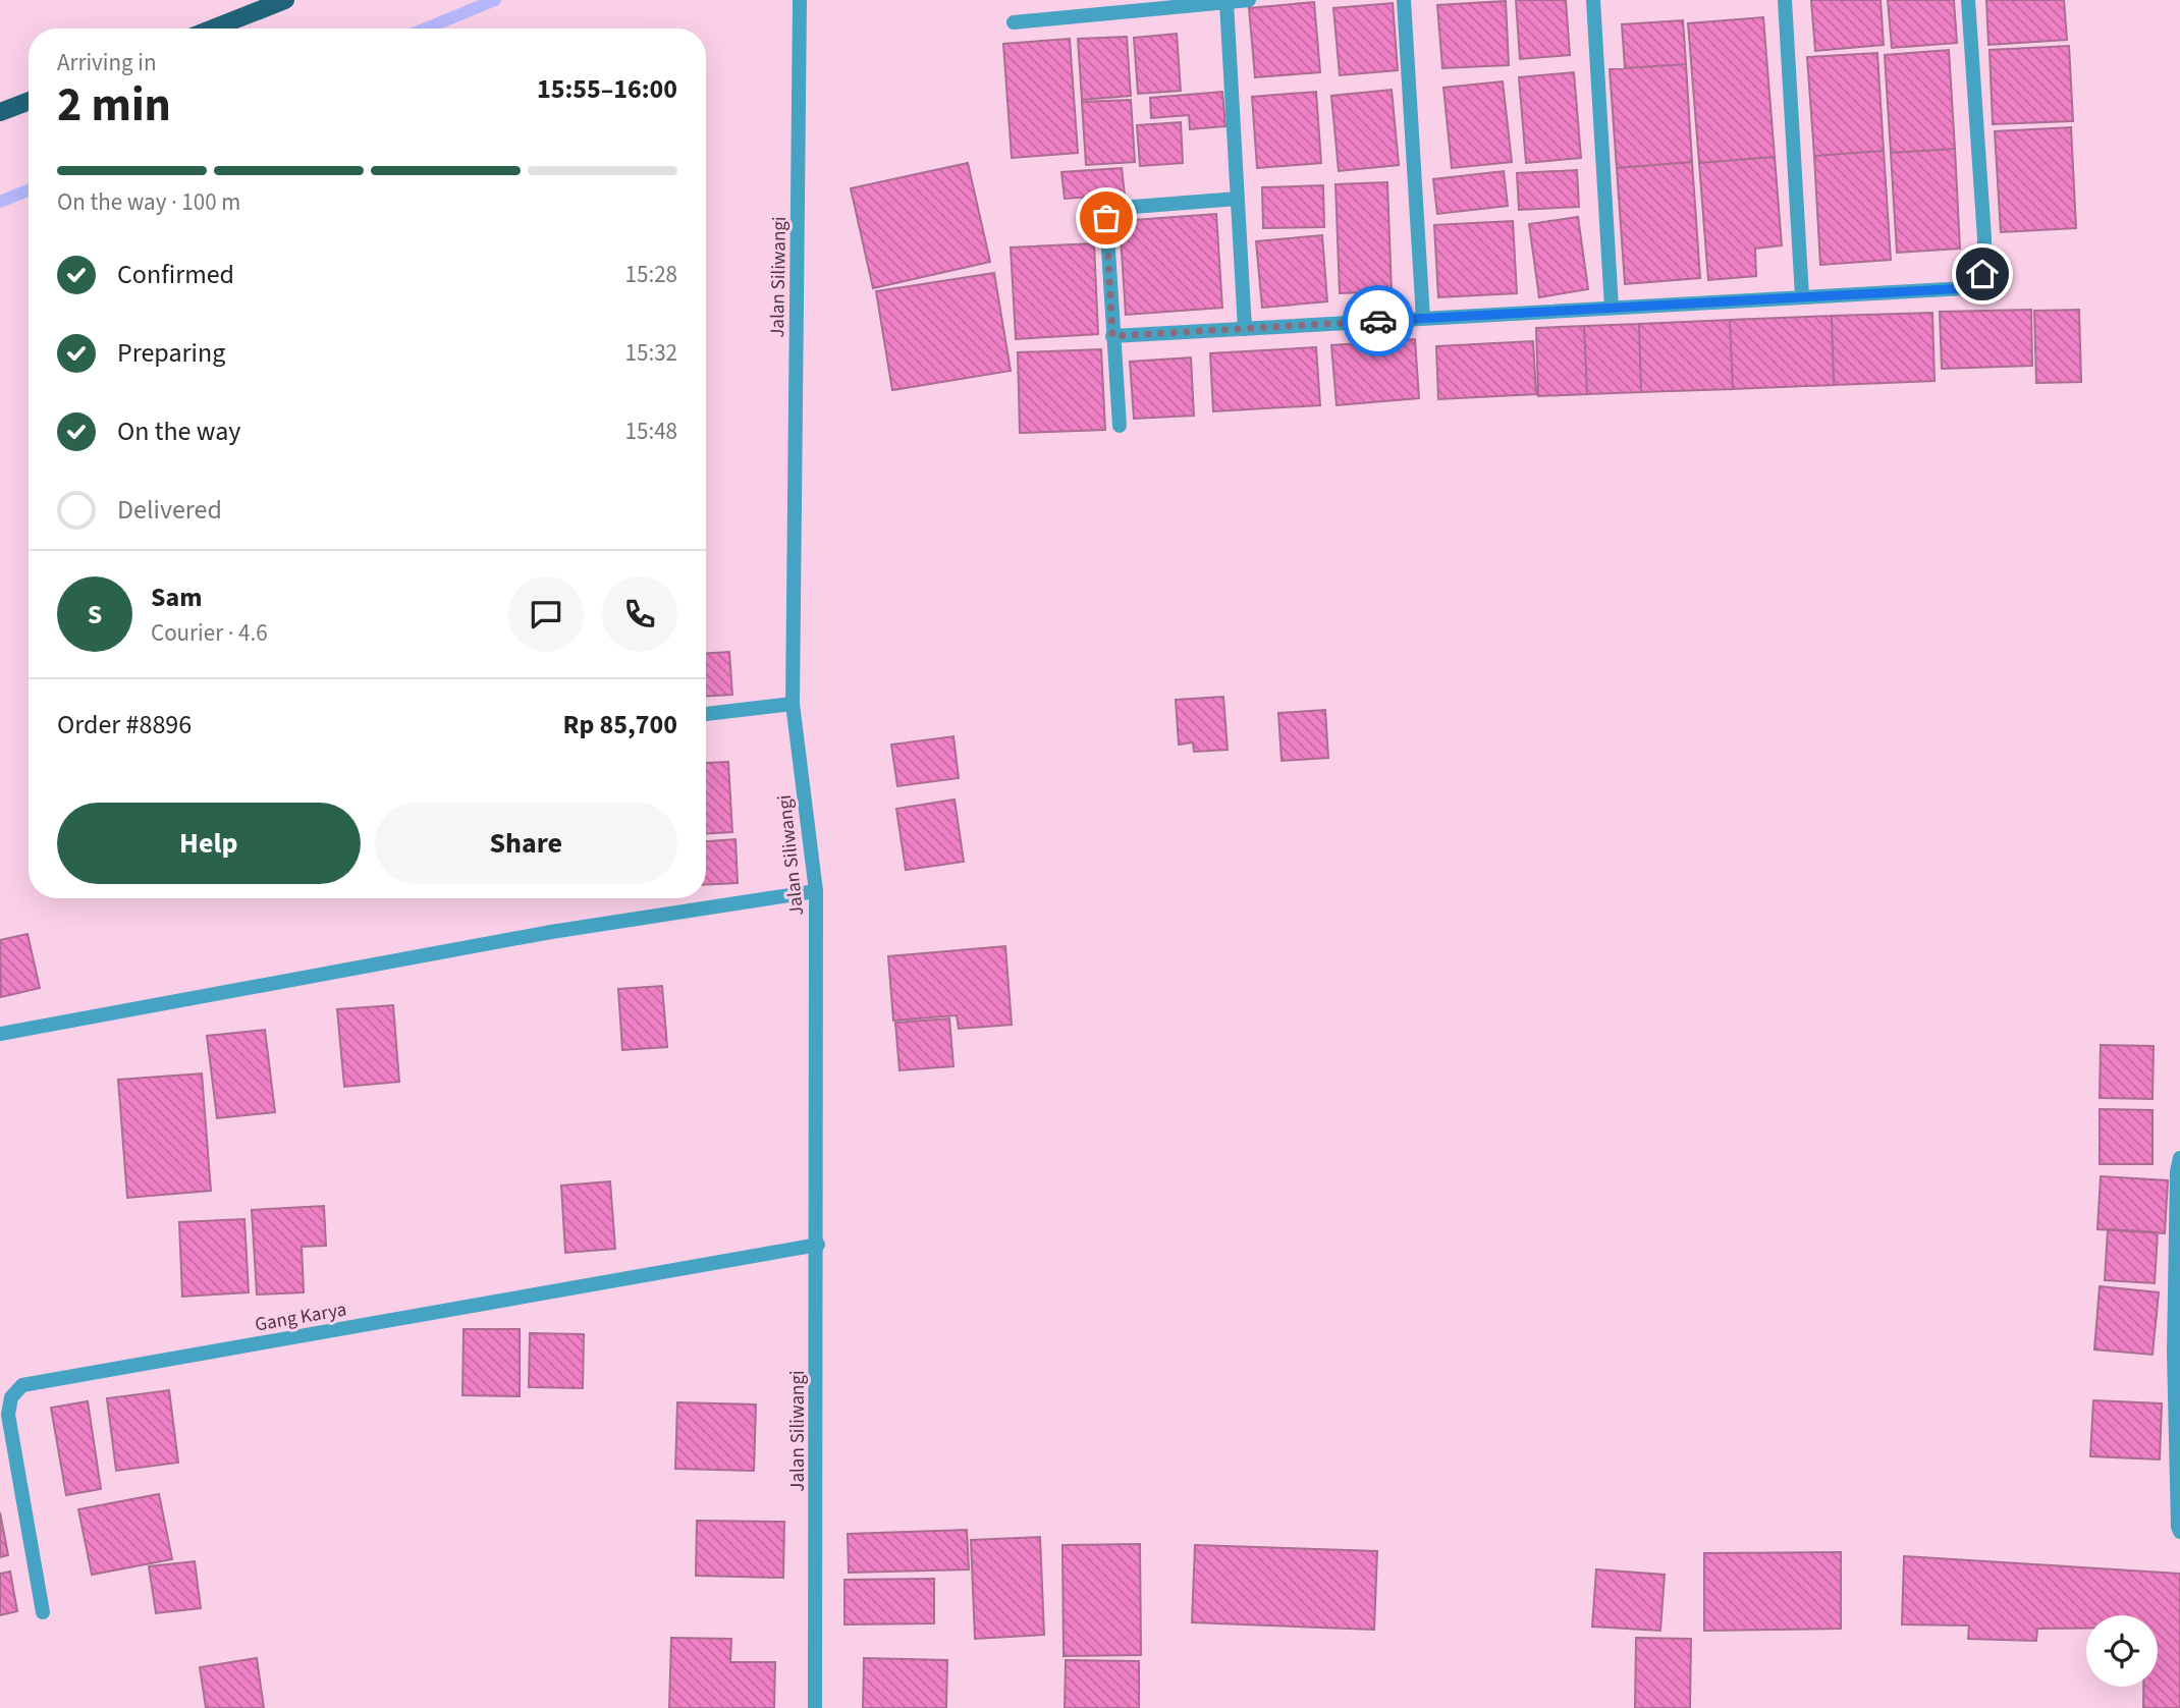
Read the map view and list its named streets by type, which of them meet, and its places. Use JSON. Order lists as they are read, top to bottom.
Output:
{
  "streets": {
    "street": ["Jalan Siliwangi", "Gang Karya"]
  },
  "crossings": [
    ["Jalan Siliwangi", "Gang Karya"]
  ],
  "page": {
    "heading": ["2 min", "Arriving in", "15:55–16:00"],
    "panel": [
      "Sam",
      "Courier · 4.6",
      "Order #8896",
      "Rp 85,700"
    ],
    "bar": "On the way · 100 m",
    "list": [
      ["Confirmed", "15:28"],
      ["Preparing", "15:32"],
      ["On the way", "15:48"],
      "Delivered"
    ],
    "round": "S",
    "buttons": ["Help", "Share"]
  }
}
